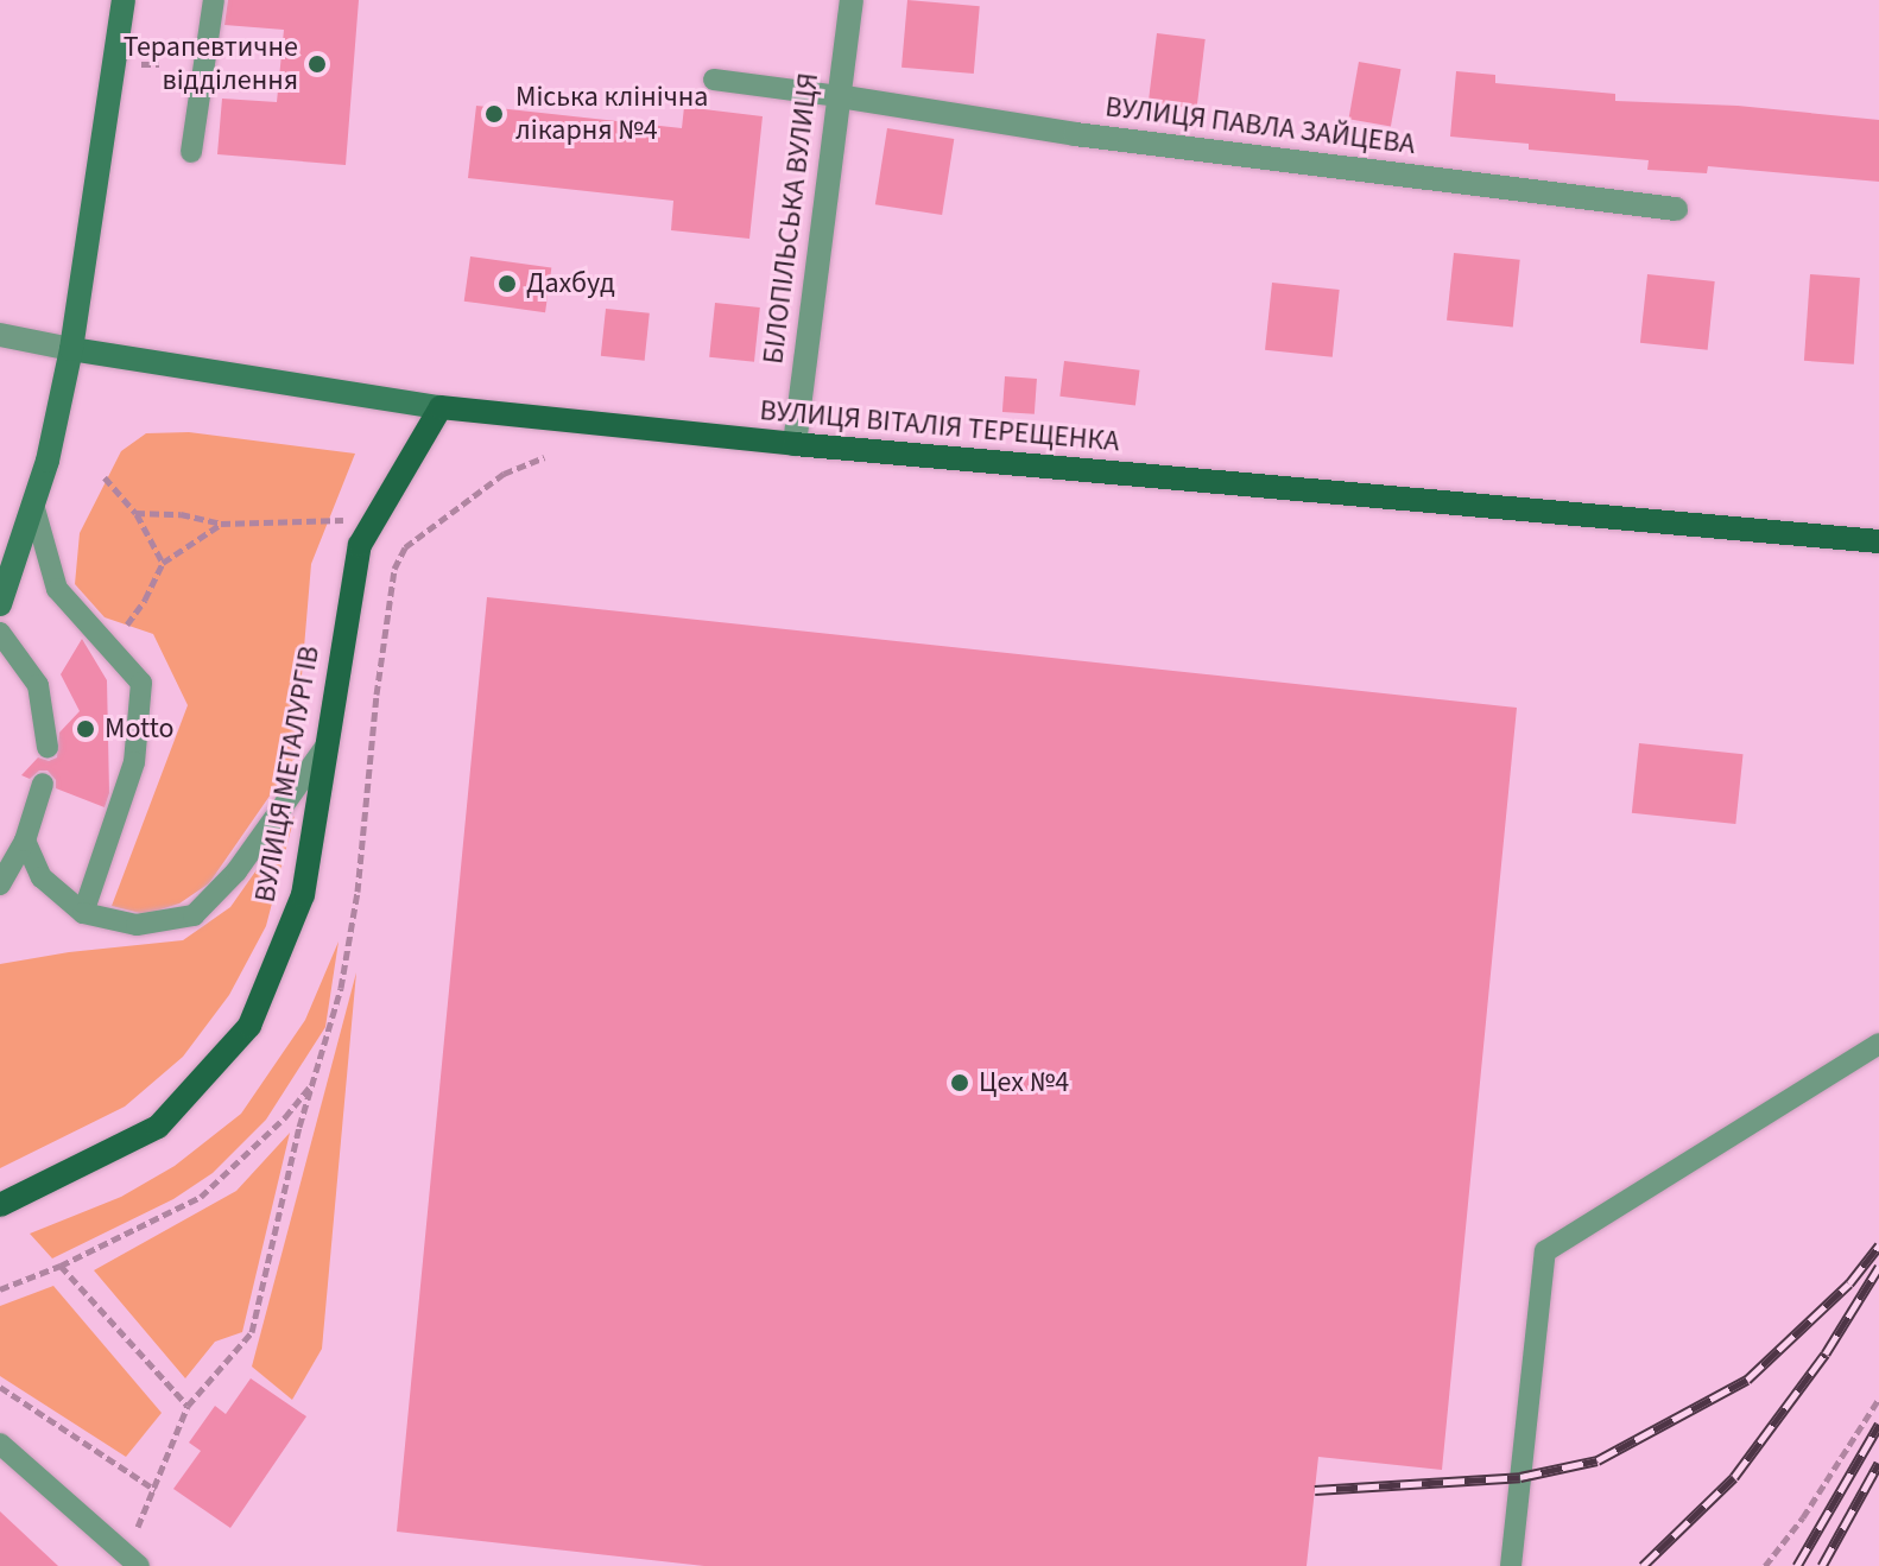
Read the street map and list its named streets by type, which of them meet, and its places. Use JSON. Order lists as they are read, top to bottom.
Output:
{
  "streets": {
    "main road": ["ВУЛИЦЯ ВІТАЛІЯ ТЕРЕЩЕНКА", "ВУЛИЦЯ МЕТАЛУРГІВ"],
    "street": ["ВУЛИЦЯ ПАВЛА ЗАЙЦЕВА", "БІЛОПІЛЬСЬКА ВУЛИЦЯ"]
  },
  "crossings": [
    ["ВУЛИЦЯ ПАВЛА ЗАЙЦЕВА", "БІЛОПІЛЬСЬКА ВУЛИЦЯ"],
    ["БІЛОПІЛЬСЬКА ВУЛИЦЯ", "ВУЛИЦЯ ВІТАЛІЯ ТЕРЕЩЕНКА"],
    ["ВУЛИЦЯ ВІТАЛІЯ ТЕРЕЩЕНКА", "ВУЛИЦЯ МЕТАЛУРГІВ"]
  ],
  "places": [
    "Терапевтичне відділення",
    "Міська клінічна лікарня №4",
    "Дахбуд",
    "Motto",
    "Цех №4"
  ]
}
